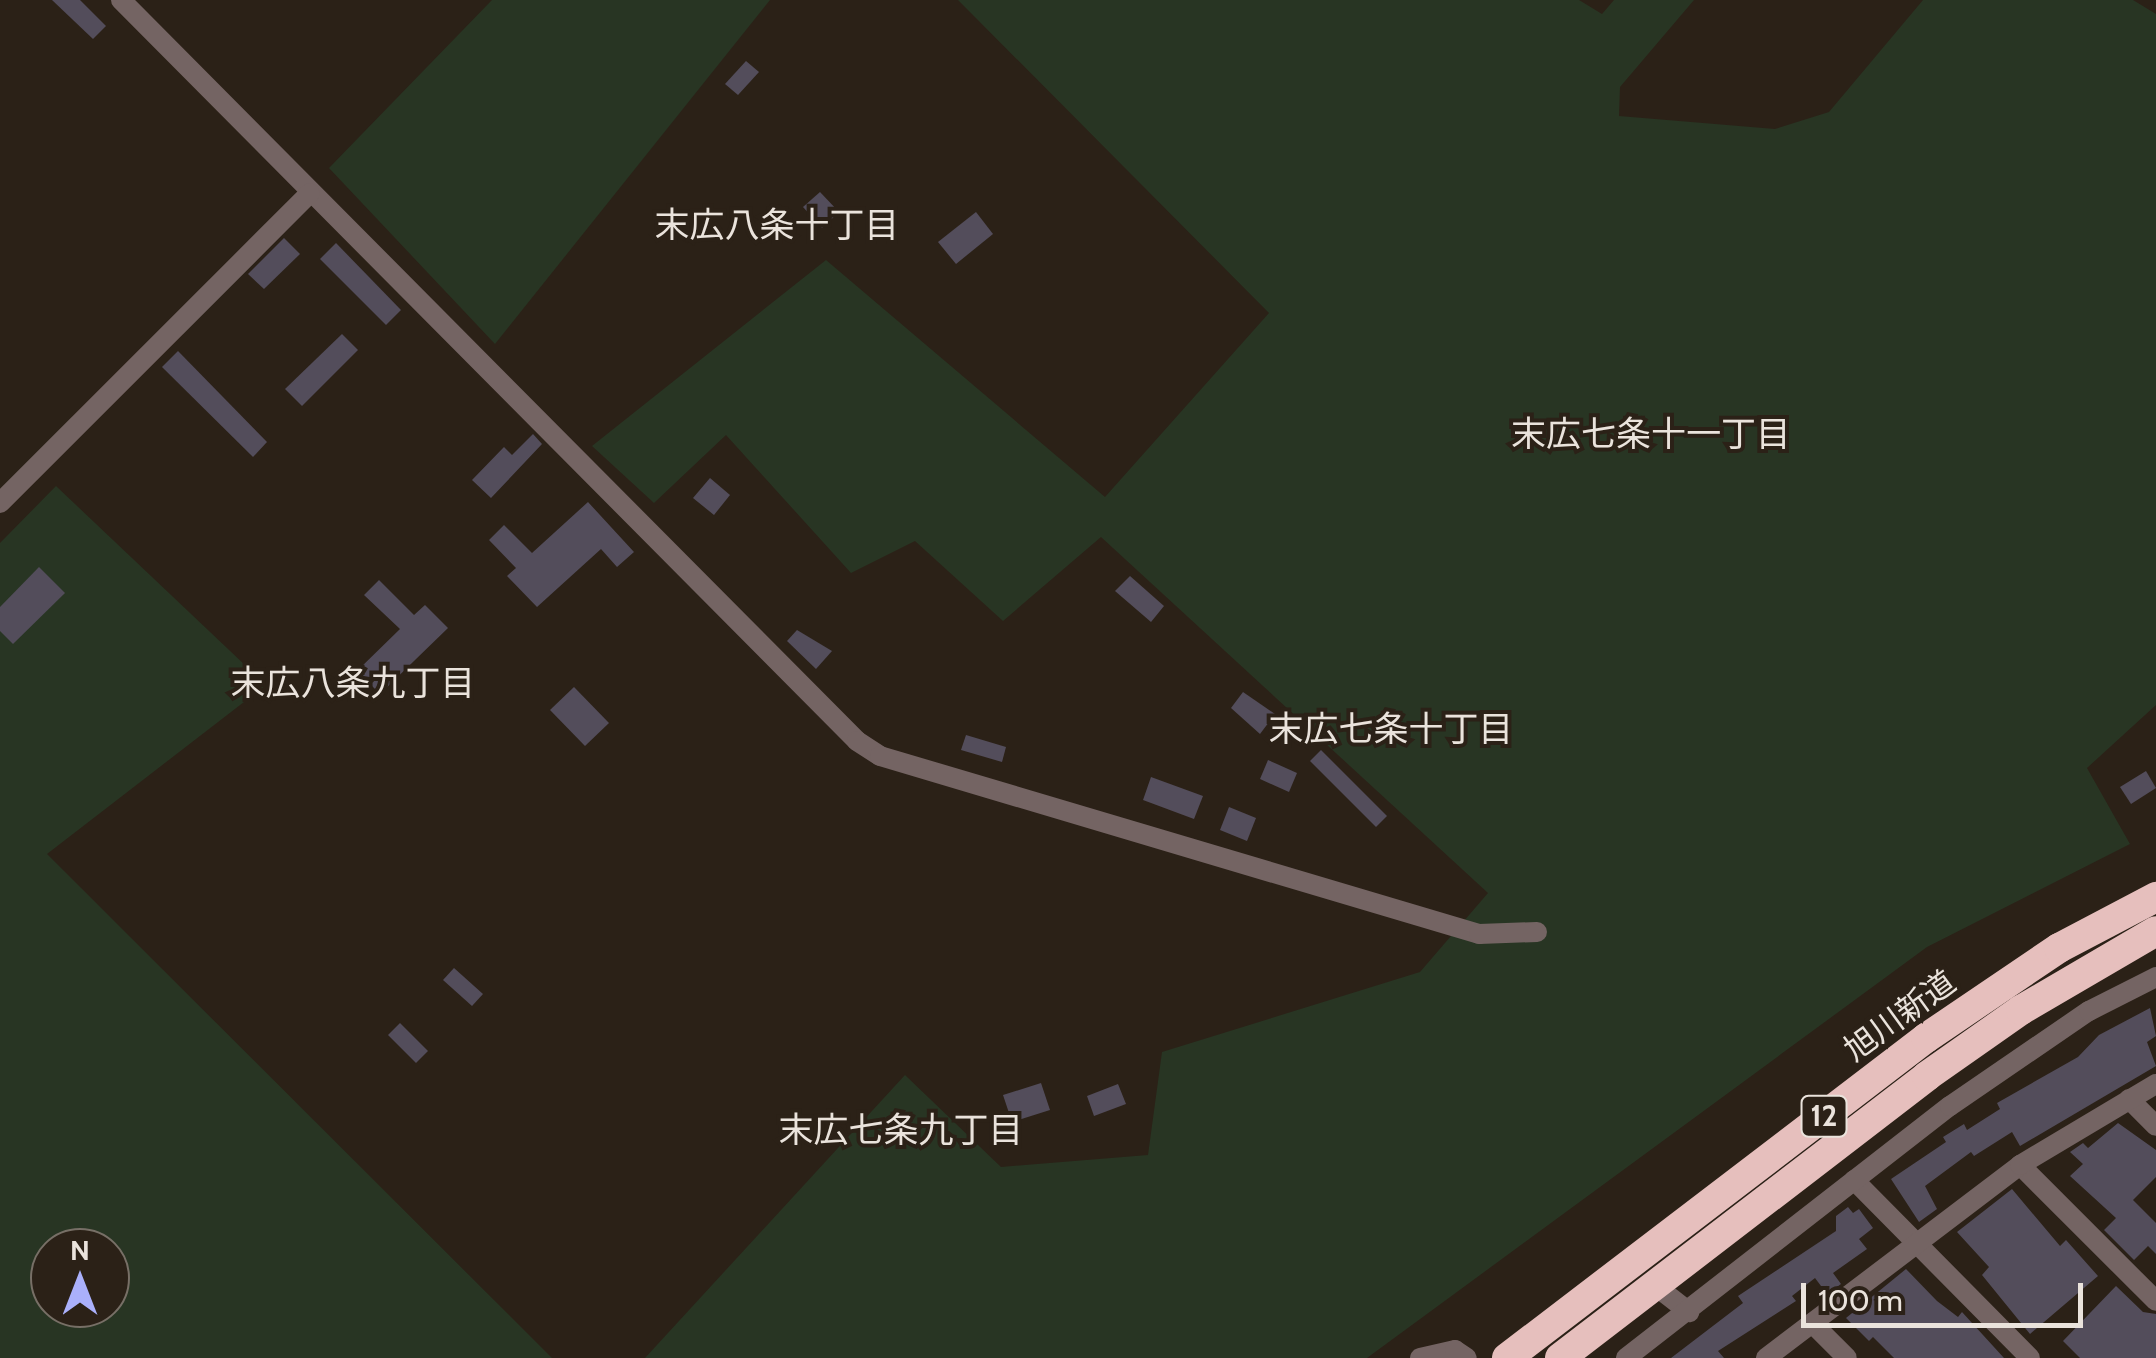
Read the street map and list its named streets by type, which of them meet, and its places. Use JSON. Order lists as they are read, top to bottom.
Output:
{
  "streets": {
    "highway": ["旭川新道", "12"]
  },
  "districts": [
    "末広八条十丁目",
    "末広七条十一丁目",
    "末広八条九丁目",
    "末広七条十丁目",
    "末広七条九丁目"
  ],
  "scale_bar": "100 m",
  "north": "top"
}
